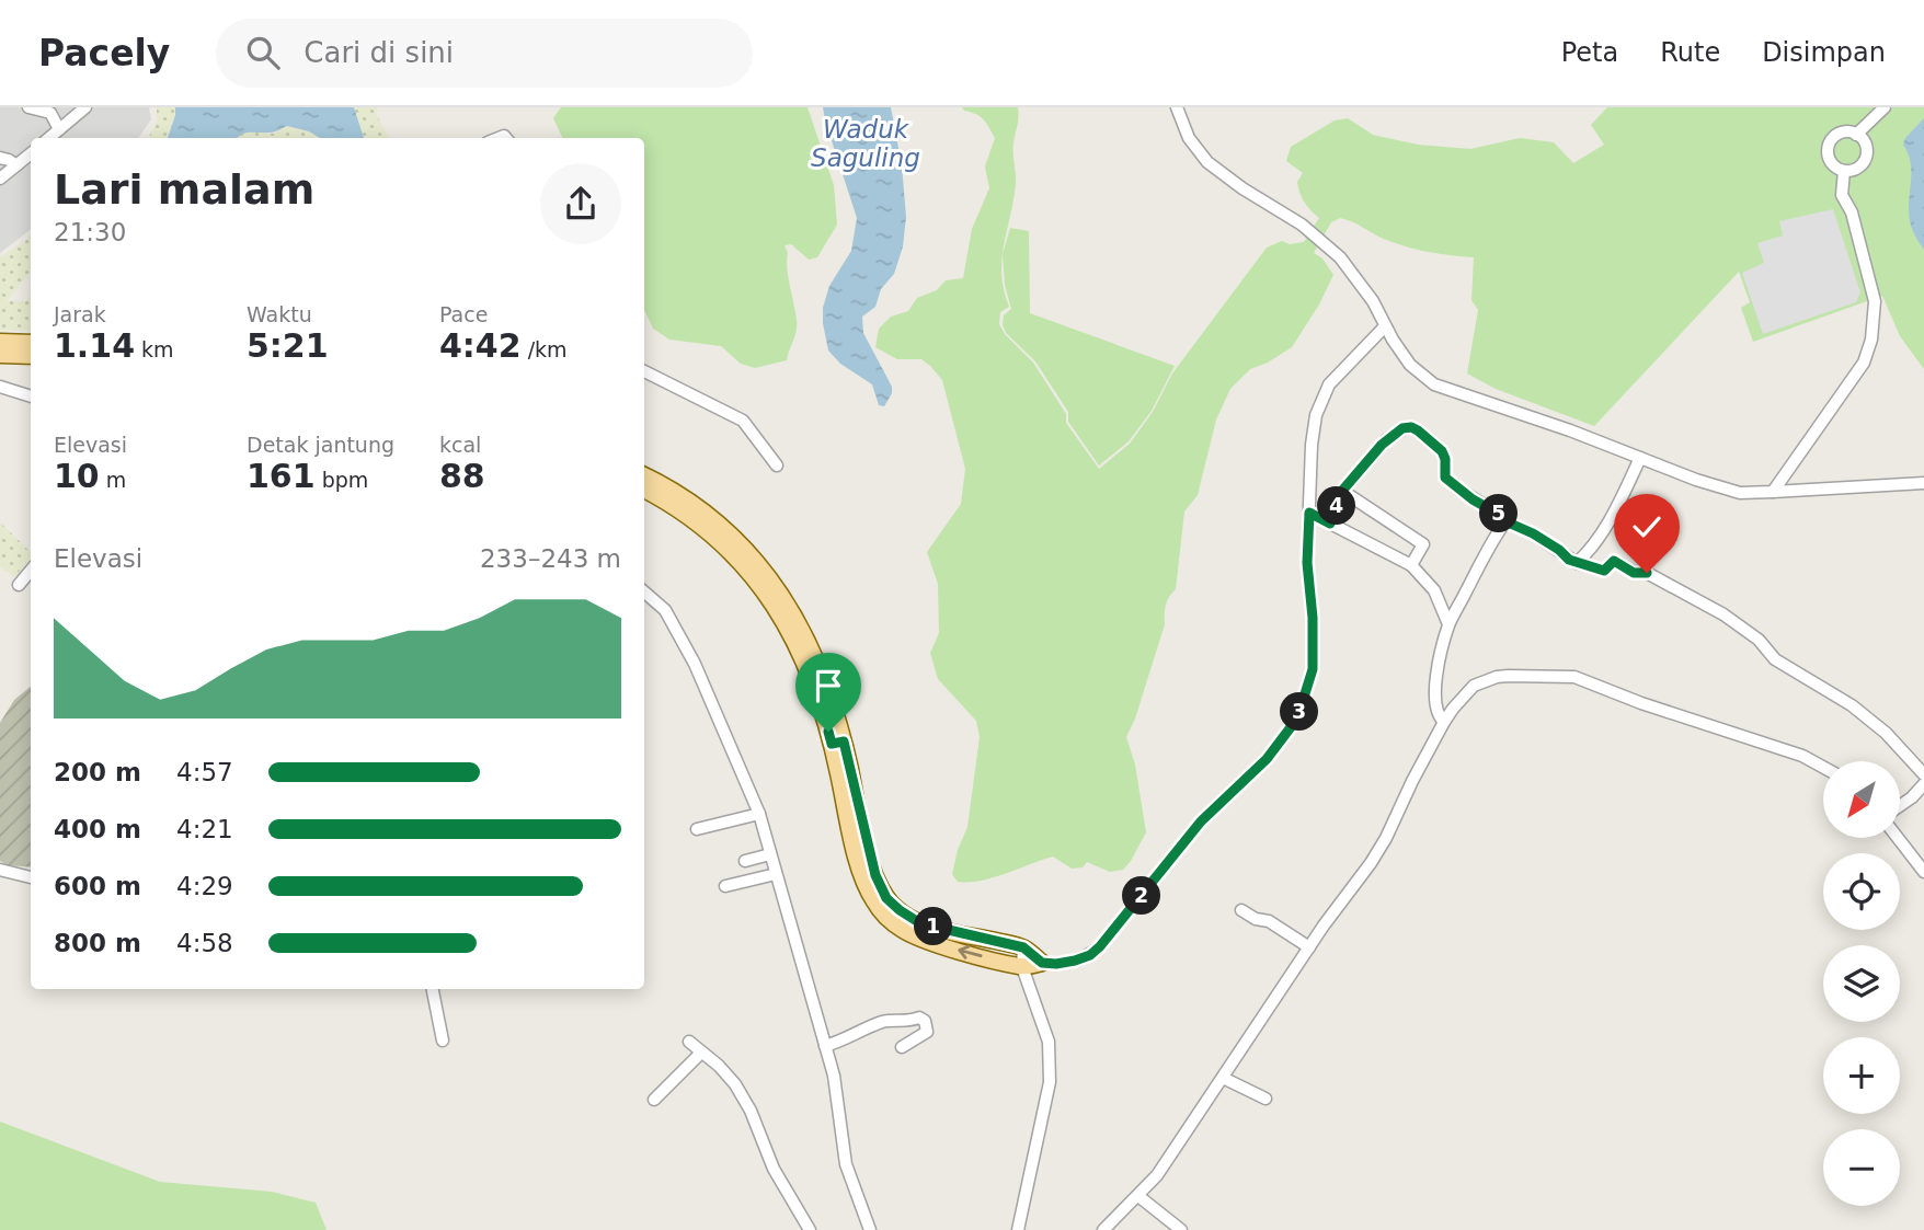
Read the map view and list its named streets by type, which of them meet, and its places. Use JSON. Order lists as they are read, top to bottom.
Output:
{
  "water": ["Waduk Saguling"],
  "north": "bottom left",
  "page": {
    "header": "Pacely",
    "search": "Cari di sini",
    "nav": ["Peta", "Rute", "Disimpan"],
    "heading": ["Lari malam", "21:30"],
    "stats": [
      ["Jarak", "1.14 km"],
      ["Waktu", "5:21"],
      ["Pace", "4:42 /km"],
      ["Elevasi", "10 m"],
      ["Detak jantung", "161 bpm"],
      ["kcal", "88"]
    ],
    "pins": [
      "4",
      "5",
      "3",
      "2",
      "1"
    ],
    "chart": ["Elevasi", "233–243 m"],
    "list": [
      {
        "name": "200 m",
        "note": "4:57"
      },
      {
        "name": "400 m",
        "note": "4:21"
      },
      {
        "name": "600 m",
        "note": "4:29"
      },
      {
        "name": "800 m",
        "note": "4:58"
      }
    ],
    "map_buttons": ["+", "−"]
  }
}
